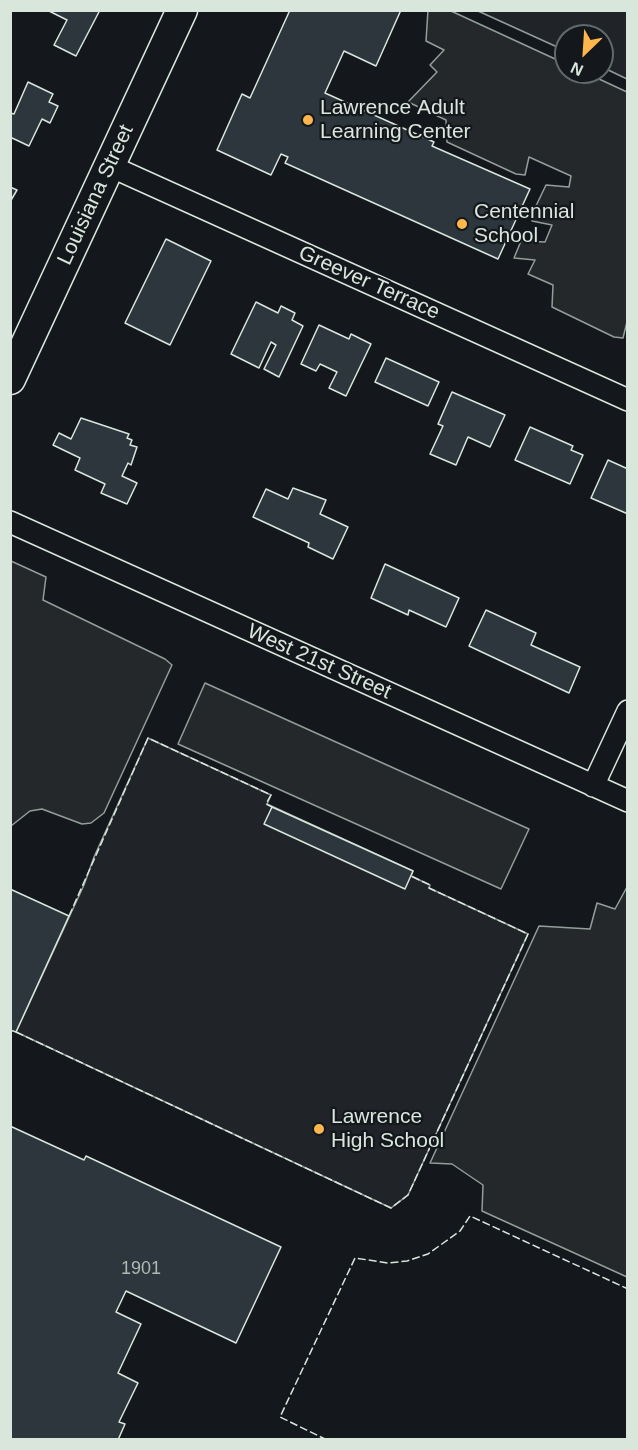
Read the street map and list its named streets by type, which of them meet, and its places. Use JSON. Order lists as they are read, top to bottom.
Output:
{
  "streets": {
    "main road": ["Louisiana Street"],
    "street": ["Greever Terrace", "West 21st Street"]
  },
  "crossings": [
    ["Louisiana Street", "Greever Terrace"]
  ],
  "places": ["Lawrence Adult Learning Center", "Centennial School", "Lawrence High School"],
  "house_numbers": ["1901"],
  "north": "bottom left"
}
